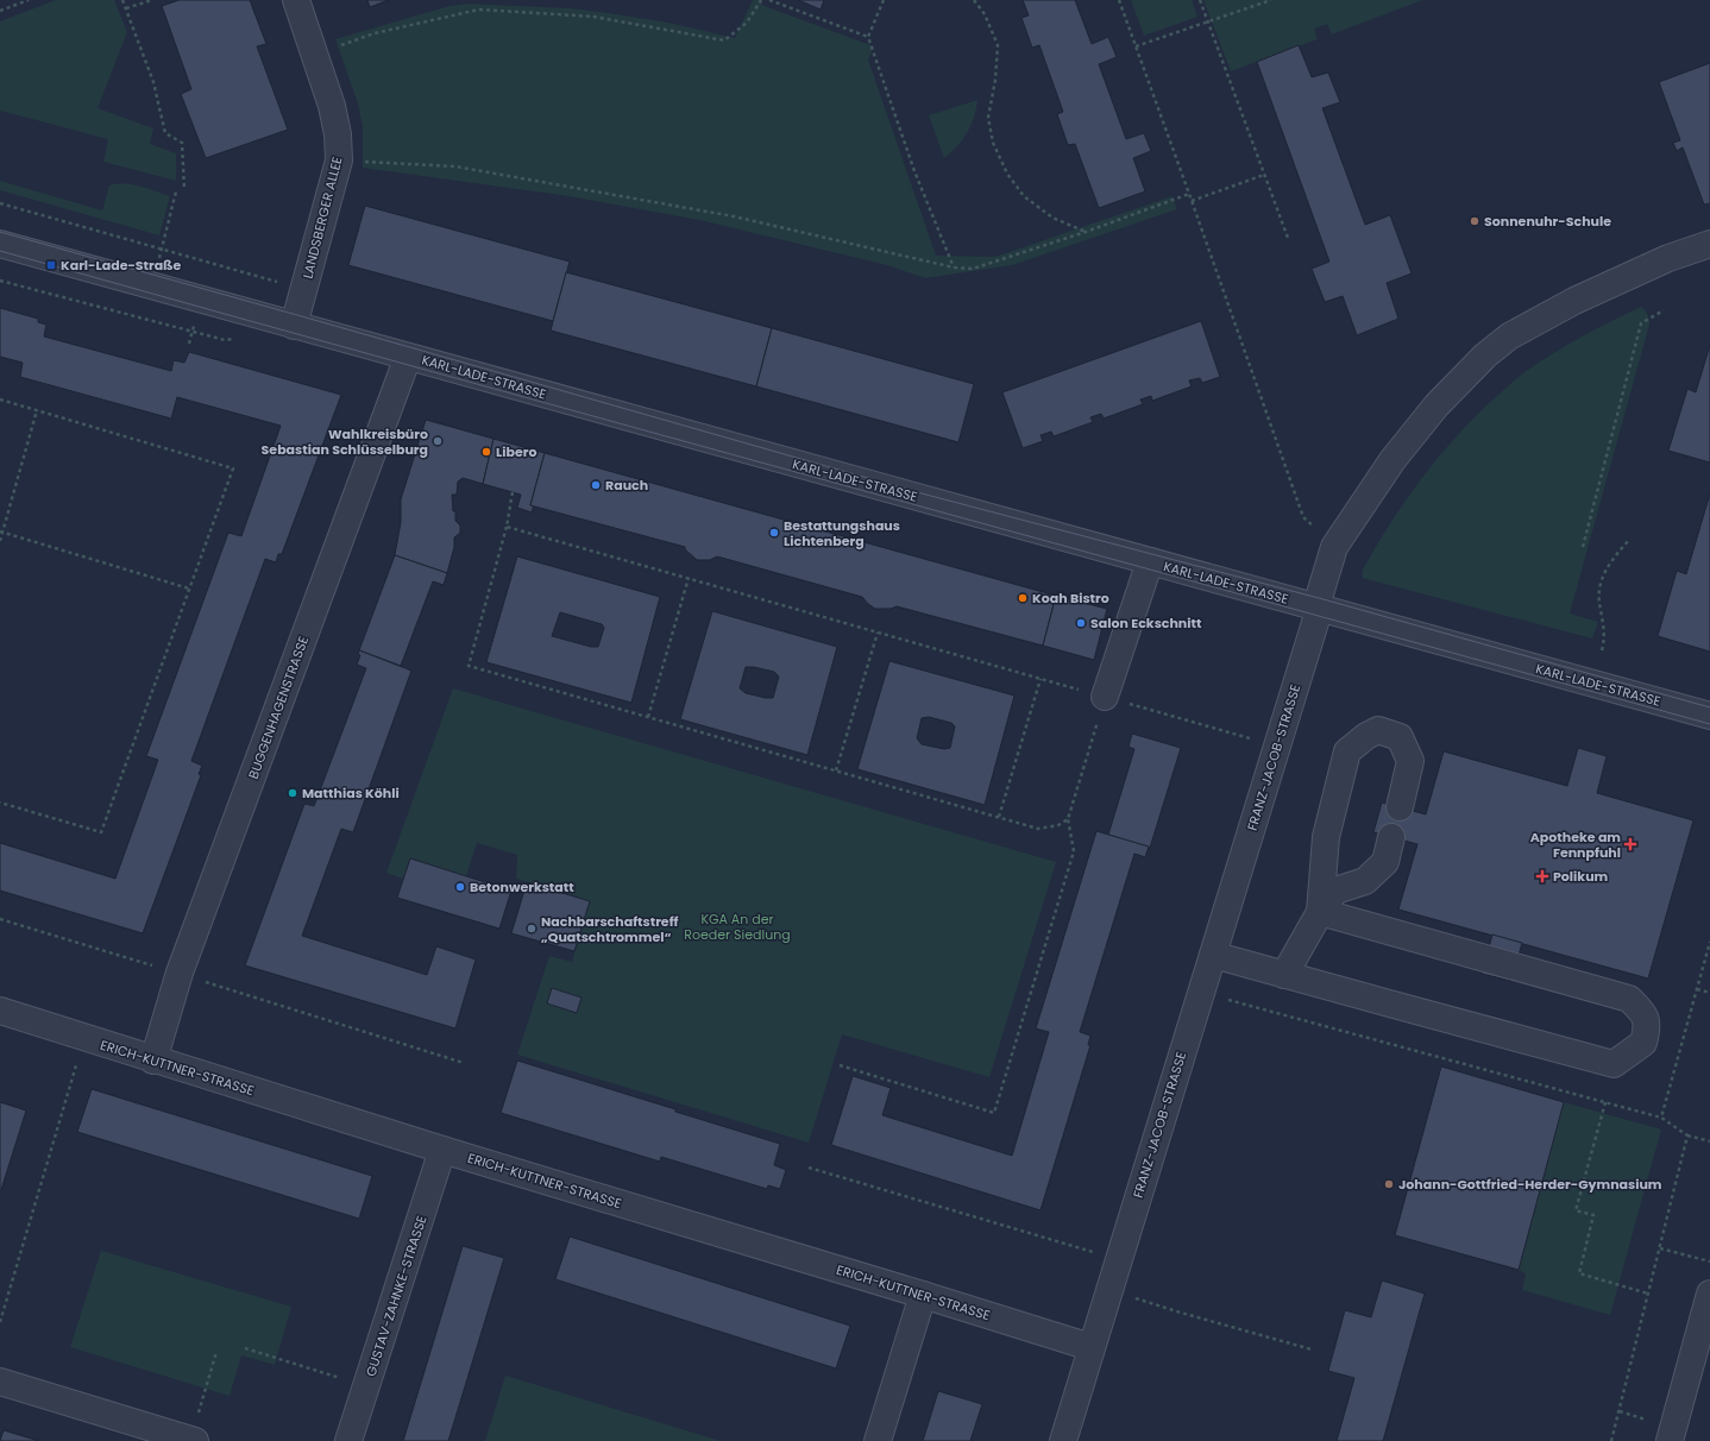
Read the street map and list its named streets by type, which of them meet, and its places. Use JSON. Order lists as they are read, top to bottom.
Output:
{
  "streets": {
    "street": [
      "LANDSBERGER ALLEE",
      "KARL-LADE-STRASSE",
      "BUGGENHAGENSTRASSE",
      "FRANZ-JACOB-STRASSE",
      "ERICH-KUTTNER-STRASSE",
      "GUSTAV-ZAHNKE-STRASSE"
    ]
  },
  "crossings": [
    ["LANDSBERGER ALLEE", "KARL-LADE-STRASSE"],
    ["KARL-LADE-STRASSE", "BUGGENHAGENSTRASSE"],
    ["KARL-LADE-STRASSE", "FRANZ-JACOB-STRASSE"],
    ["BUGGENHAGENSTRASSE", "ERICH-KUTTNER-STRASSE"],
    ["FRANZ-JACOB-STRASSE", "ERICH-KUTTNER-STRASSE"],
    ["ERICH-KUTTNER-STRASSE", "GUSTAV-ZAHNKE-STRASSE"]
  ],
  "parks": ["KGA An der Roeder Siedlung"],
  "places": {
    "other": [
      "Sonnenuhr-Schule",
      "Wahlkreisbüro Sebastian Schlüsselburg",
      "Libero",
      "Rauch",
      "Bestattungshaus Lichtenberg",
      "Koah Bistro",
      "Salon Eckschnitt",
      "Matthias Köhli",
      "Betonwerkstatt",
      "Nachbarschaftstreff „Quatschtrommel“",
      "Johann-Gottfried-Herder-Gymnasium"
    ],
    "transit": ["Karl-Lade-Straße"],
    "health": ["Apotheke am Fennpfuhl", "Polikum"]
  }
}
